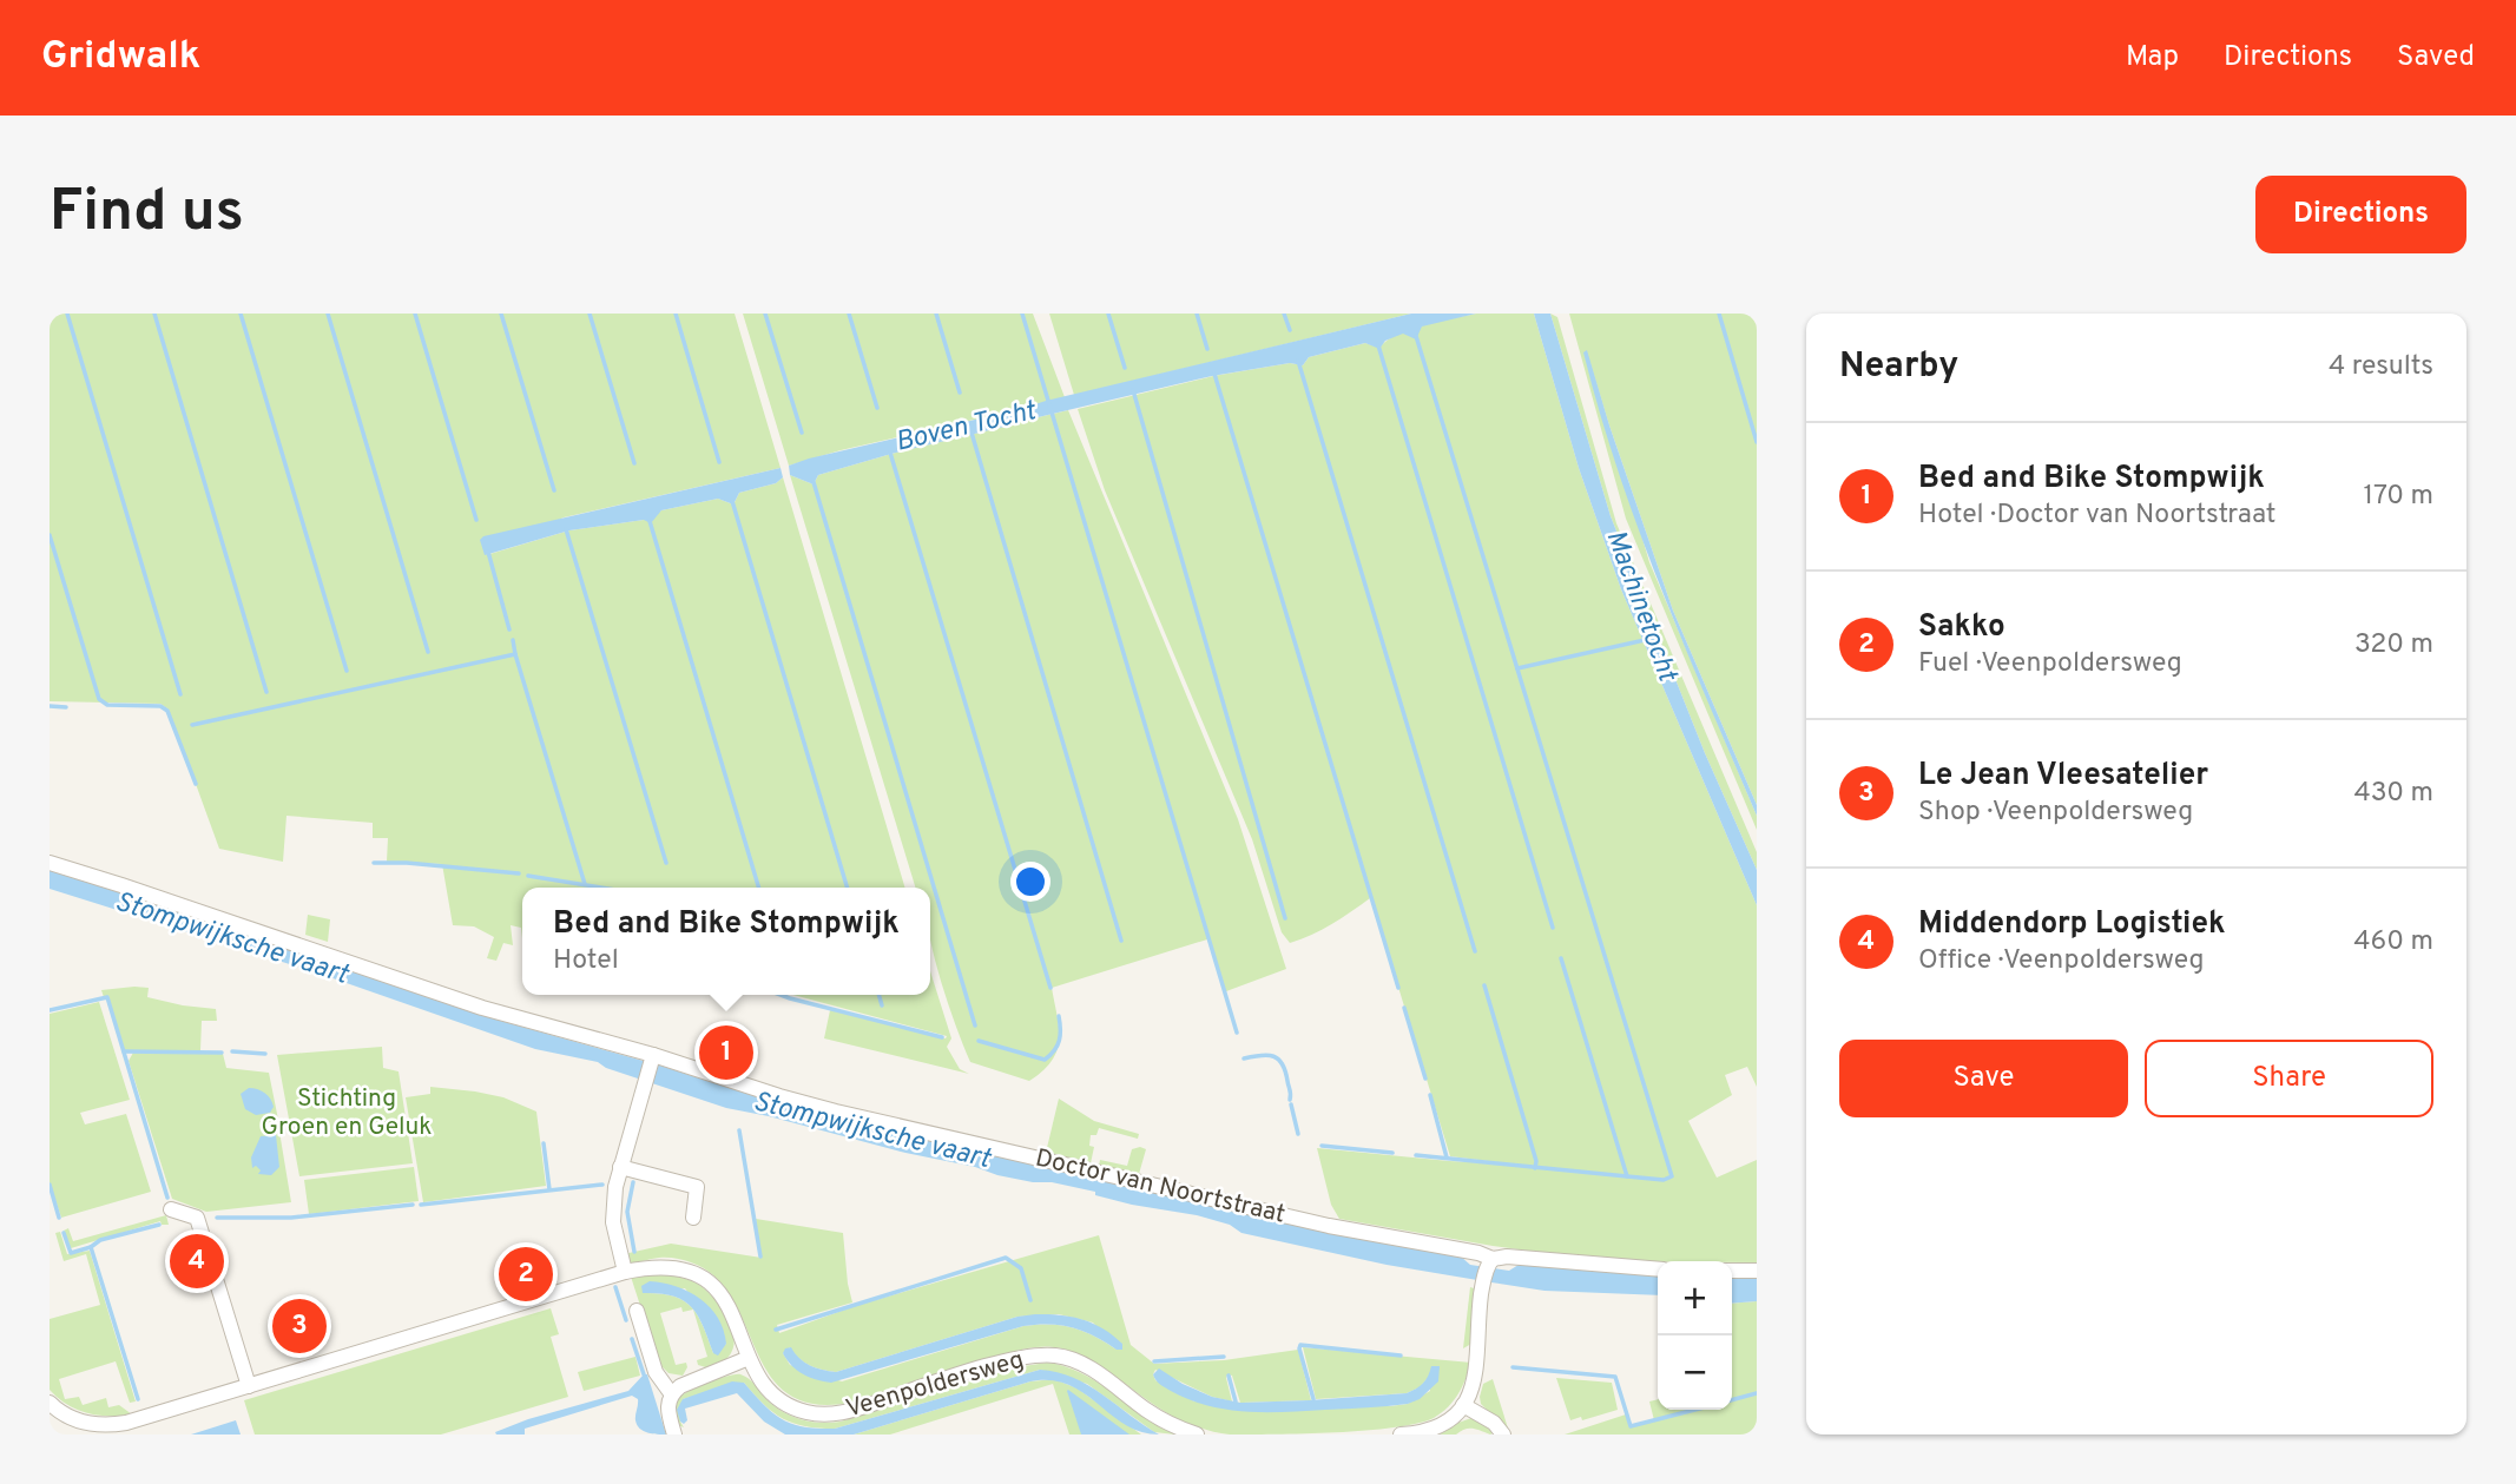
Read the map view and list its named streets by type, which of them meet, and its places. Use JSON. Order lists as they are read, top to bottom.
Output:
{
  "streets": {
    "street": ["Doctor van Noortstraat", "Veenpoldersweg"]
  },
  "water": ["Boven Tocht", "Machinetocht", "Stompwijksche vaart"],
  "parks": ["Stichting Groen en Geluk"],
  "page": {
    "header": "Gridwalk",
    "nav": ["Map", "Directions", "Saved"],
    "buttons": [
      "Directions",
      ["Save", "Share"]
    ],
    "title": "Find us",
    "heading": ["Nearby", "4 results"],
    "list": [
      {
        "mark": "1",
        "name": "Bed and Bike Stompwijk",
        "note": "Hotel · Doctor van Noortstraat",
        "value": "170 m"
      },
      {
        "mark": "2",
        "name": "Sakko",
        "note": "Fuel · Veenpoldersweg",
        "value": "320 m"
      },
      {
        "mark": "3",
        "name": "Le Jean Vleesatelier",
        "note": "Shop · Veenpoldersweg",
        "value": "430 m"
      },
      {
        "mark": "4",
        "name": "Middendorp Logistiek",
        "note": "Office · Veenpoldersweg",
        "value": "460 m"
      }
    ],
    "popup": ["Bed and Bike Stompwijk", "Hotel"],
    "pins": [
      "1",
      "4",
      "2",
      "3"
    ],
    "map_buttons": ["+", "−"]
  }
}
